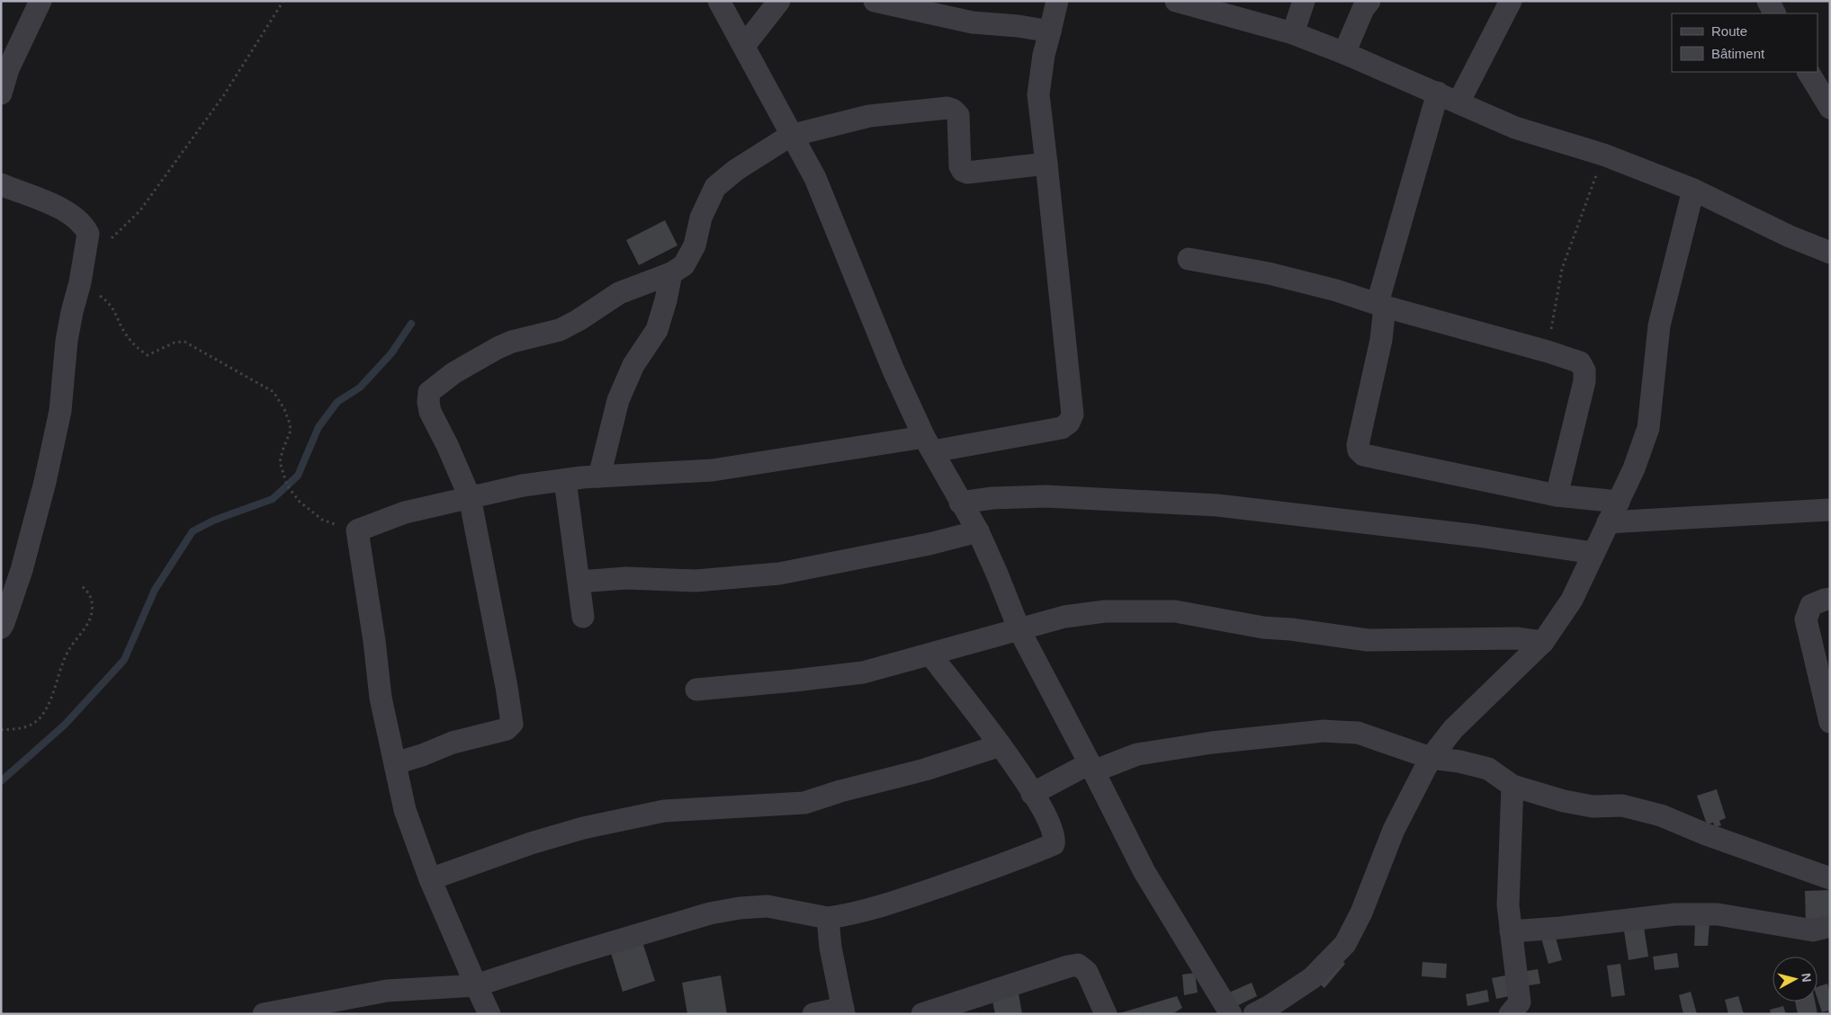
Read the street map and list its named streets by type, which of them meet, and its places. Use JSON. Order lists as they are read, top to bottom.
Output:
{
  "legend": ["Route", "Bâtiment"],
  "north": "right"
}
